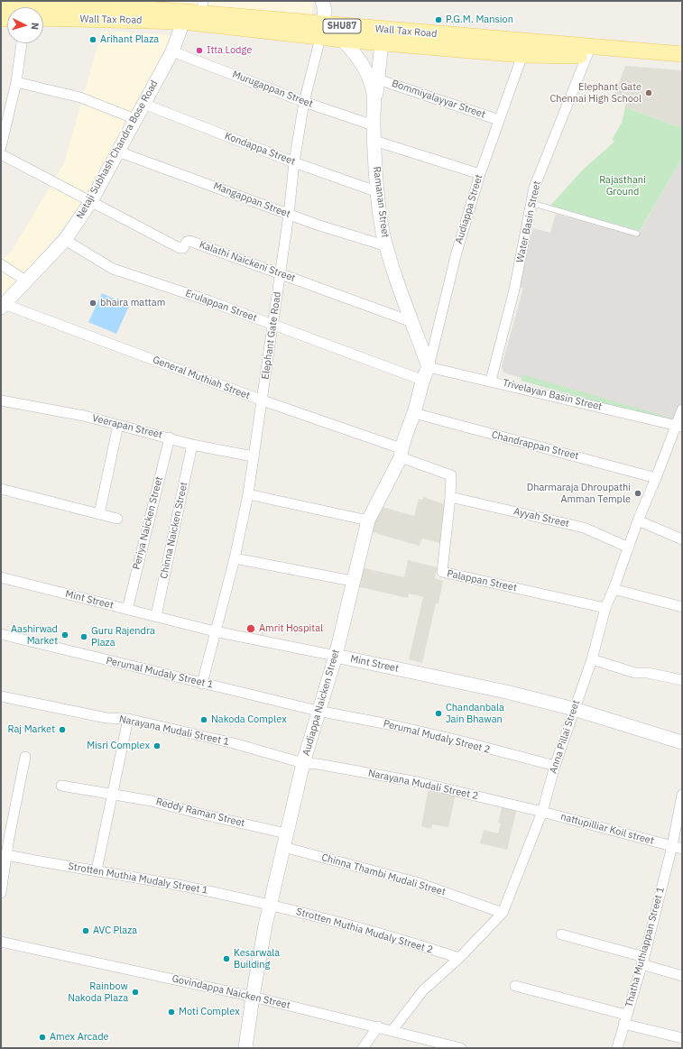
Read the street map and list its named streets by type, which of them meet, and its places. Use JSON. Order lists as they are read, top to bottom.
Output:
{
  "streets": {
    "main road": ["Wall Tax Road", "SHU87"],
    "street": [
      "Murugappan Street",
      "Bommiyalayyar Street",
      "Kondappa Street",
      "Netaji Subhash Chandra Bose Road",
      "Mangappan Street",
      "Ramanan Street",
      "Audiappa Street",
      "Water Basin Street",
      "Kalathi Naickeni Street",
      "Erulappan Street",
      "Elephant Gate Road",
      "General Muthiah Street",
      "Trivelayan Basin Street",
      "Veerapan Street",
      "Chandrappan Street",
      "Ayyah Street",
      "Periya Naicken Street",
      "Chinna Naicken Street",
      "Palappan Street",
      "Mint Street",
      "Perumal Mudaly Street 1",
      "Audiappa Naicken Street",
      "Narayana Mudali Street 1",
      "Perumal Mudaly Street 2",
      "Anna Pillai Street",
      "Narayana Mudali Street 2",
      "Reddy Raman Street",
      "nattupilliar Koil street",
      "Chinna Thambi Mudali Street",
      "Strotten Muthia Mudaly Street 1",
      "Strotten Muthia Mudaly Street 2",
      "Thatha Muthiappan Street 1",
      "Govindappa Naicken Street"
    ]
  },
  "crossings": [
    ["Wall Tax Road", "Netaji Subhash Chandra Bose Road"],
    ["Wall Tax Road", "Ramanan Street"],
    ["Wall Tax Road", "Audiappa Street"],
    ["Wall Tax Road", "Water Basin Street"],
    ["Wall Tax Road", "Elephant Gate Road"],
    ["Murugappan Street", "Netaji Subhash Chandra Bose Road"],
    ["Murugappan Street", "Ramanan Street"],
    ["Murugappan Street", "Elephant Gate Road"],
    ["Bommiyalayyar Street", "Audiappa Street"],
    ["Kondappa Street", "Netaji Subhash Chandra Bose Road"],
    ["Kondappa Street", "Ramanan Street"],
    ["Kondappa Street", "Elephant Gate Road"],
    ["Netaji Subhash Chandra Bose Road", "Mangappan Street"],
    ["Netaji Subhash Chandra Bose Road", "Kalathi Naickeni Street"],
    ["Netaji Subhash Chandra Bose Road", "Erulappan Street"],
    ["Netaji Subhash Chandra Bose Road", "General Muthiah Street"],
    ["Mangappan Street", "Ramanan Street"],
    ["Mangappan Street", "Elephant Gate Road"],
    ["Ramanan Street", "Audiappa Street"],
    ["Ramanan Street", "Kalathi Naickeni Street"],
    ["Ramanan Street", "Trivelayan Basin Street"],
    ["Ramanan Street", "Audiappa Naicken Street"],
    ["Audiappa Street", "Trivelayan Basin Street"],
    ["Audiappa Street", "Audiappa Naicken Street"],
    ["Water Basin Street", "Trivelayan Basin Street"],
    ["Kalathi Naickeni Street", "Elephant Gate Road"],
    ["Erulappan Street", "Elephant Gate Road"],
    ["Erulappan Street", "Audiappa Naicken Street"],
    ["Elephant Gate Road", "General Muthiah Street"],
    ["Elephant Gate Road", "Veerapan Street"],
    ["Elephant Gate Road", "Mint Street"],
    ["Elephant Gate Road", "Perumal Mudaly Street 1"],
    ["General Muthiah Street", "Palappan Street"],
    ["General Muthiah Street", "Audiappa Naicken Street"],
    ["Trivelayan Basin Street", "Audiappa Naicken Street"],
    ["Trivelayan Basin Street", "Anna Pillai Street"],
    ["Veerapan Street", "Periya Naicken Street"],
    ["Veerapan Street", "Chinna Naicken Street"],
    ["Chandrappan Street", "Audiappa Naicken Street"],
    ["Chandrappan Street", "Anna Pillai Street"],
    ["Ayyah Street", "Palappan Street"],
    ["Ayyah Street", "Anna Pillai Street"],
    ["Periya Naicken Street", "Mint Street"],
    ["Chinna Naicken Street", "Mint Street"],
    ["Palappan Street", "Audiappa Naicken Street"],
    ["Palappan Street", "Anna Pillai Street"],
    ["Mint Street", "Audiappa Naicken Street"],
    ["Mint Street", "Anna Pillai Street"],
    ["Perumal Mudaly Street 1", "Audiappa Naicken Street"],
    ["Perumal Mudaly Street 1", "Perumal Mudaly Street 2"],
    ["Audiappa Naicken Street", "Narayana Mudali Street 1"],
    ["Audiappa Naicken Street", "Perumal Mudaly Street 2"],
    ["Audiappa Naicken Street", "Narayana Mudali Street 2"],
    ["Audiappa Naicken Street", "Reddy Raman Street"],
    ["Audiappa Naicken Street", "Chinna Thambi Mudali Street"],
    ["Audiappa Naicken Street", "Strotten Muthia Mudaly Street 1"],
    ["Audiappa Naicken Street", "Strotten Muthia Mudaly Street 2"],
    ["Audiappa Naicken Street", "Govindappa Naicken Street"],
    ["Narayana Mudali Street 1", "Narayana Mudali Street 2"],
    ["Perumal Mudaly Street 2", "Anna Pillai Street"],
    ["Anna Pillai Street", "Narayana Mudali Street 2"],
    ["Anna Pillai Street", "nattupilliar Koil street"],
    ["Anna Pillai Street", "Chinna Thambi Mudali Street"],
    ["Anna Pillai Street", "Strotten Muthia Mudaly Street 2"],
    ["Anna Pillai Street", "Govindappa Naicken Street"],
    ["Narayana Mudali Street 2", "nattupilliar Koil street"],
    ["Reddy Raman Street", "Chinna Thambi Mudali Street"],
    ["nattupilliar Koil street", "Thatha Muthiappan Street 1"],
    ["Strotten Muthia Mudaly Street 1", "Strotten Muthia Mudaly Street 2"]
  ],
  "parks": ["Rajasthani Ground"],
  "places": [
    "P.G.M. Mansion",
    "Arihant Plaza",
    "Itta Lodge",
    "Elephant Gate Chennai High School",
    "bhaira mattam",
    "Dharmaraja Dhroupathi Amman Temple",
    "Amrit Hospital",
    "Aashirwad Market",
    "Guru Rajendra Plaza",
    "Chandanbala Jain Bhawan",
    "Nakoda Complex",
    "Raj Market",
    "Misri Complex",
    "AVC Plaza",
    "Kesarwala Building",
    "Rainbow Nakoda Plaza",
    "Moti Complex",
    "Amex Arcade"
  ],
  "north": "right"
}
